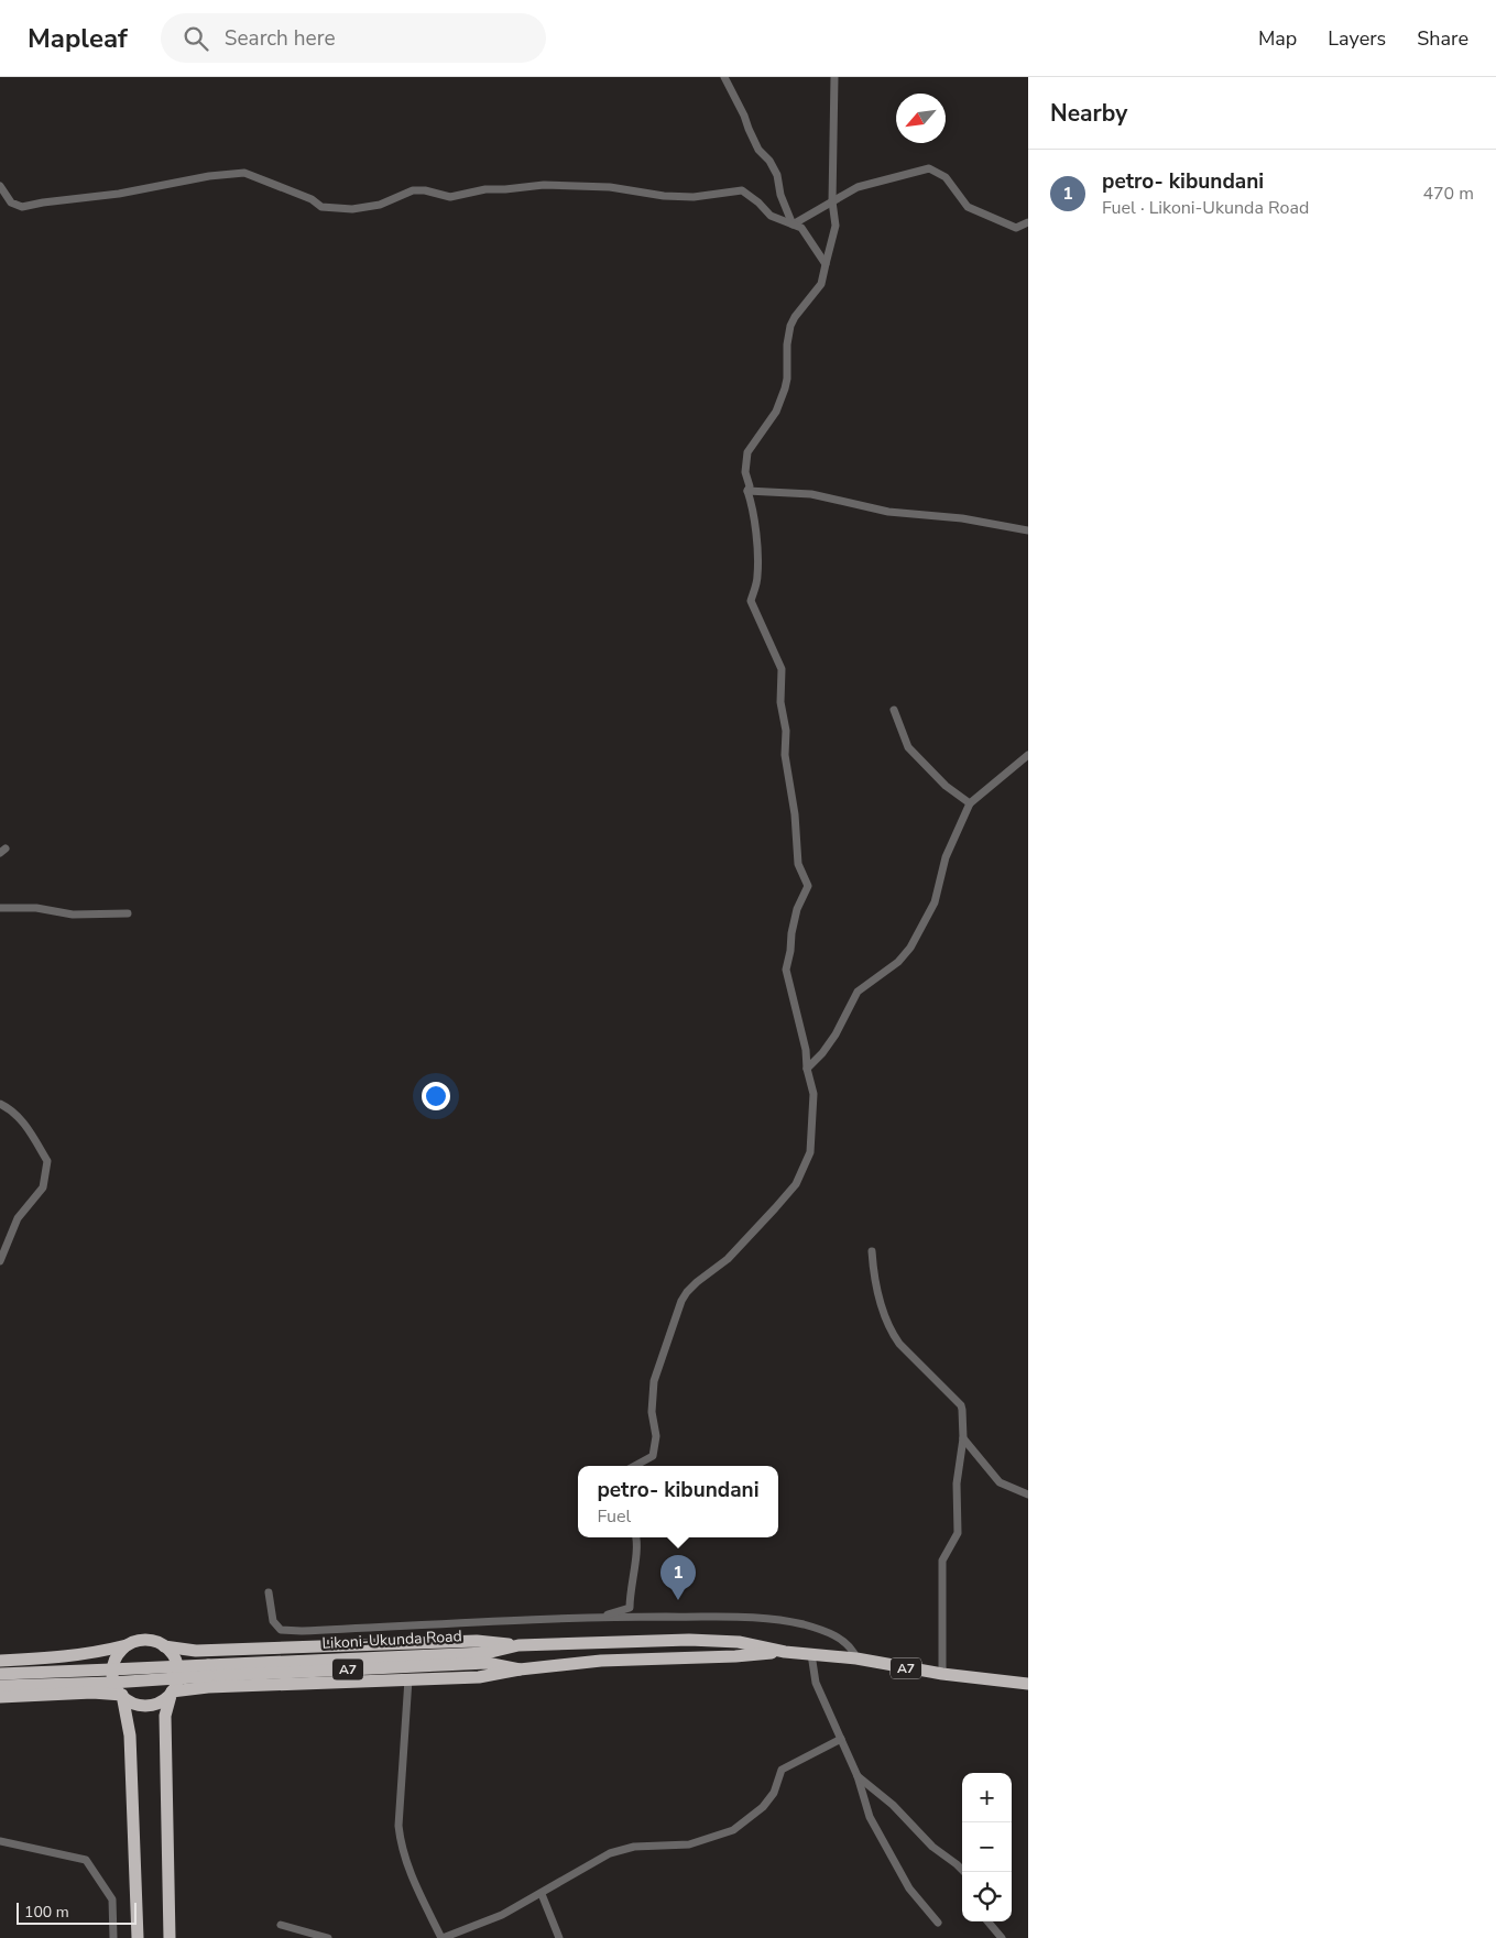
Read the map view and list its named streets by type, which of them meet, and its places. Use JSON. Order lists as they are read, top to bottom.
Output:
{
  "streets": {
    "highway": ["Likoni-Ukunda Road", "A7"]
  },
  "scale_bar": "100 m",
  "north": "bottom left",
  "page": {
    "header": "Mapleaf",
    "search": "Search here",
    "nav": ["Map", "Layers", "Share"],
    "heading": "Nearby",
    "list": [
      {
        "mark": "1",
        "name": "petro- kibundani",
        "note": "Fuel · Likoni-Ukunda Road",
        "value": "470 m"
      }
    ],
    "popup": ["petro- kibundani", "Fuel"],
    "pins": "1",
    "map_buttons": ["+", "−"],
    "scale": "100 m"
  }
}
